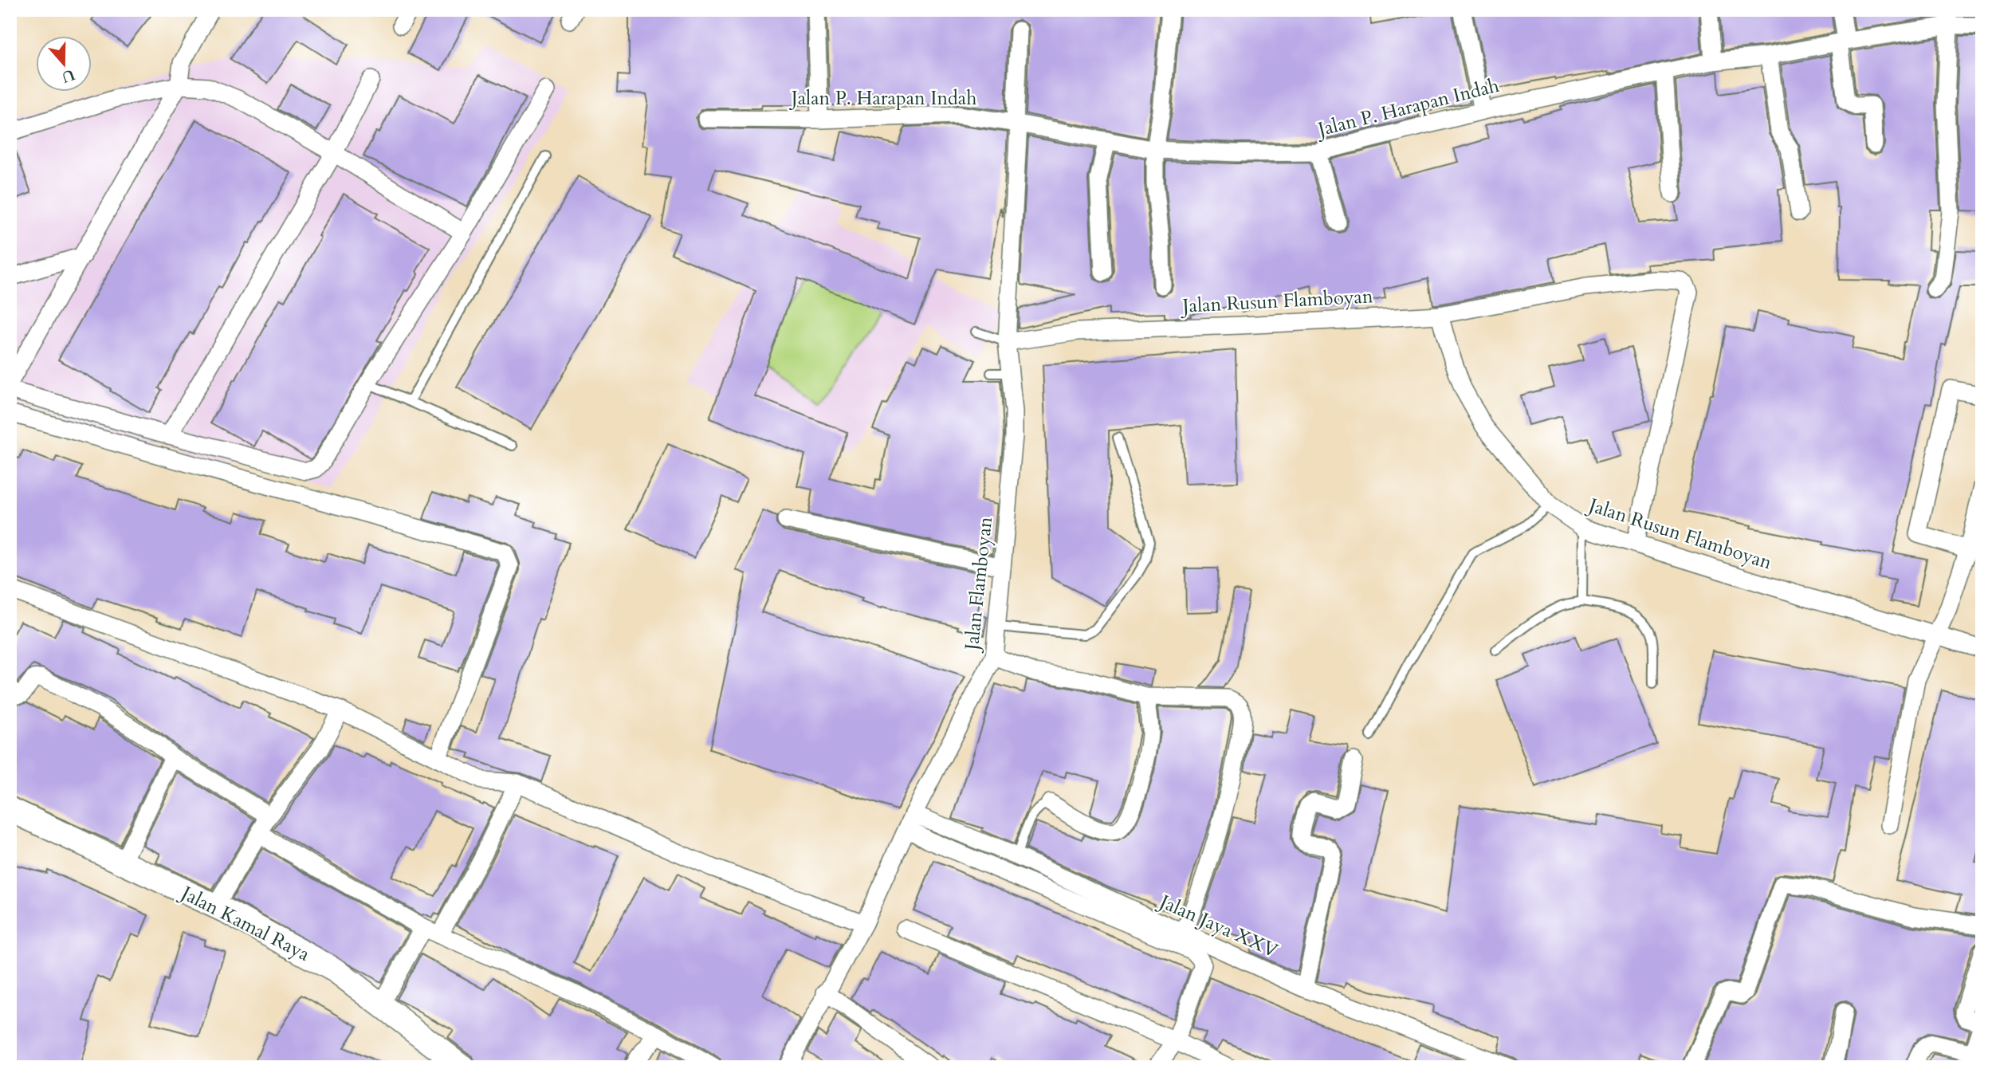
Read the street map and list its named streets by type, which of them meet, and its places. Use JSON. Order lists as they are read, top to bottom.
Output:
{
  "streets": {
    "main road": ["Jalan Kamal Raya"],
    "street": [
      "Jalan P. Harapan Indah",
      "Jalan Rusun Flamboyan",
      "Jalan Flamboyan",
      "Jalan Jaya XXV"
    ]
  },
  "crossings": [
    ["Jalan P. Harapan Indah", "Jalan Flamboyan"],
    ["Jalan Rusun Flamboyan", "Jalan Flamboyan"],
    ["Jalan Flamboyan", "Jalan Jaya XXV"]
  ],
  "north": "bottom"
}
